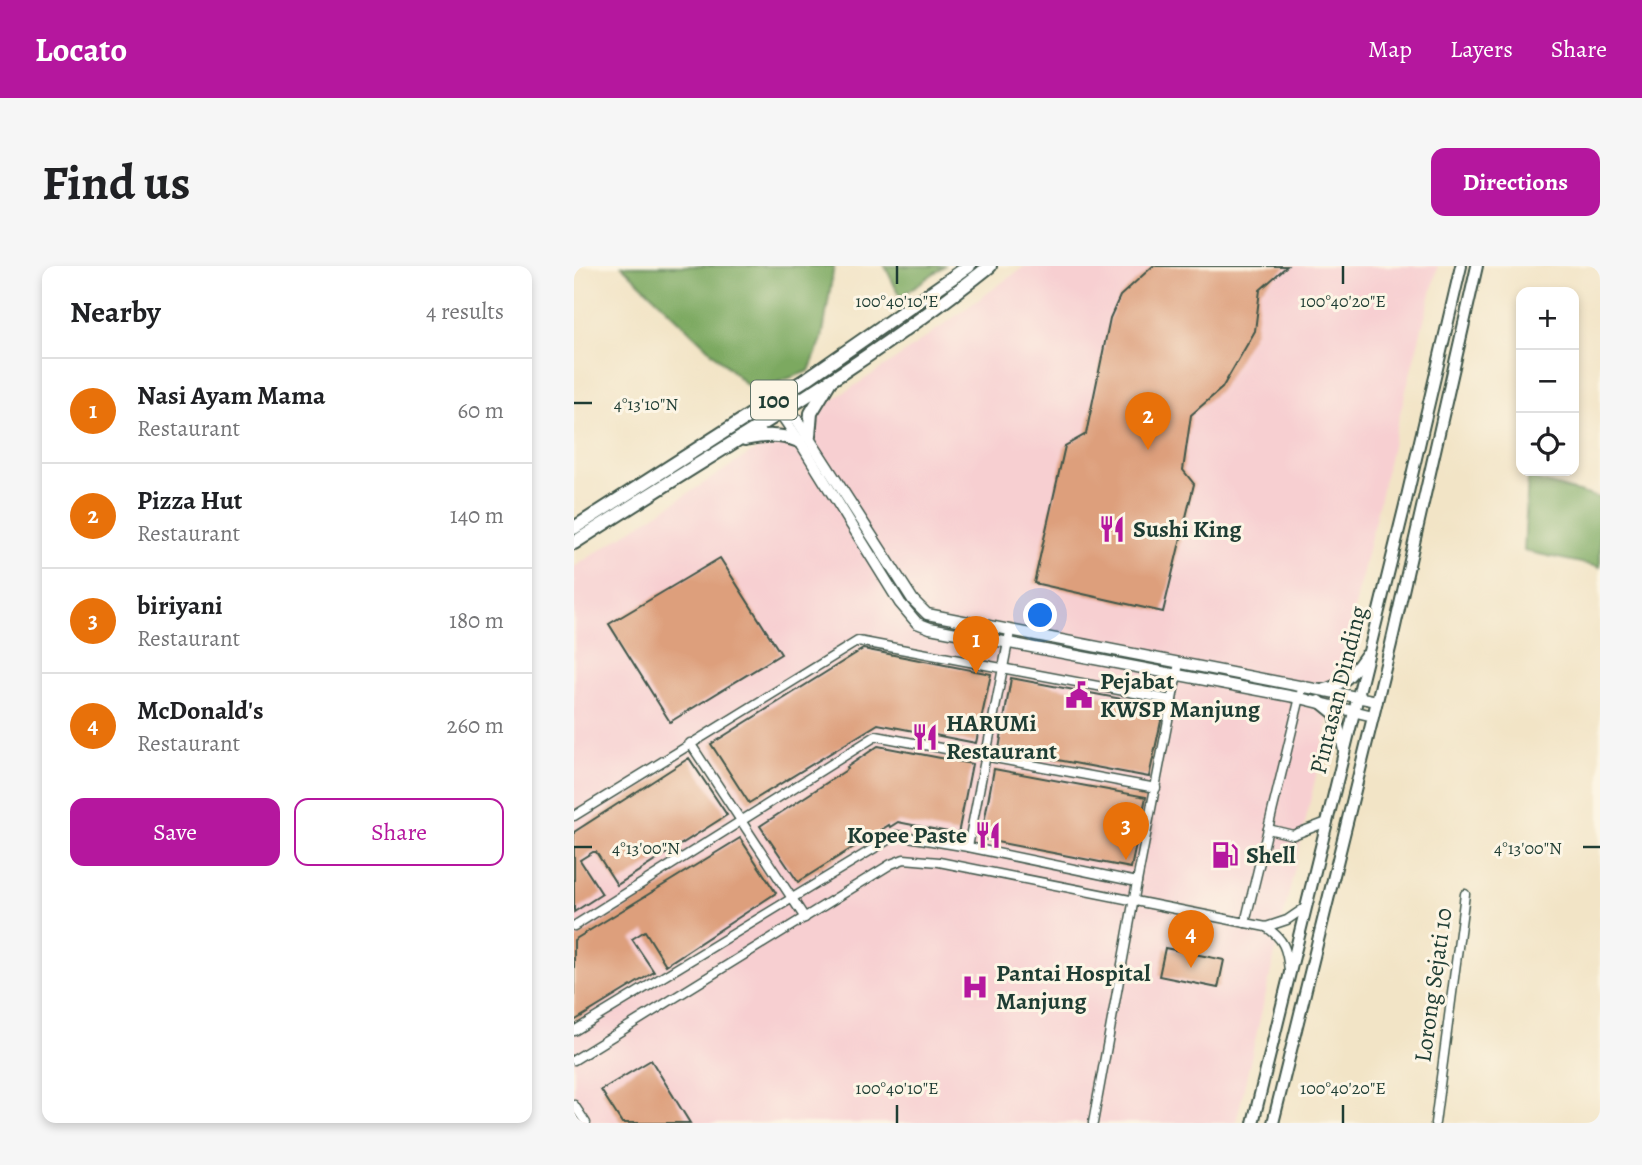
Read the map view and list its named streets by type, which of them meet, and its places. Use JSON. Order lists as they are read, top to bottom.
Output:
{
  "streets": {
    "highway": ["100"],
    "main road": ["Pintasan Dinding"],
    "street": ["Lorong Sejati 10"]
  },
  "places": {
    "restaurant": ["Sushi King", "HARUMi Restaurant", "Kopee Paste"],
    "public building": ["Pejabat KWSP Manjung"],
    "fuel station": ["Shell"],
    "hospital": ["Pantai Hospital Manjung"]
  },
  "page": {
    "header": "Locato",
    "nav": ["Map", "Layers", "Share"],
    "buttons": [
      "Directions",
      ["Save", "Share"]
    ],
    "title": "Find us",
    "heading": ["Nearby", "4 results"],
    "map_buttons": ["+", "−"],
    "list": [
      {
        "mark": "1",
        "name": "Nasi Ayam Mama",
        "note": "Restaurant",
        "value": "60 m"
      },
      {
        "mark": "2",
        "name": "Pizza Hut",
        "note": "Restaurant",
        "value": "140 m"
      },
      {
        "mark": "3",
        "name": "biriyani",
        "note": "Restaurant",
        "value": "180 m"
      },
      {
        "mark": "4",
        "name": "McDonald's",
        "note": "Restaurant",
        "value": "260 m"
      }
    ],
    "pins": [
      "2",
      "1",
      "3",
      "4"
    ]
  },
  "coordinates": [
    "100°40'10\"E",
    "100°40'20\"E",
    "4°13'10\"N",
    "4°13'00\"N"
  ]
}
